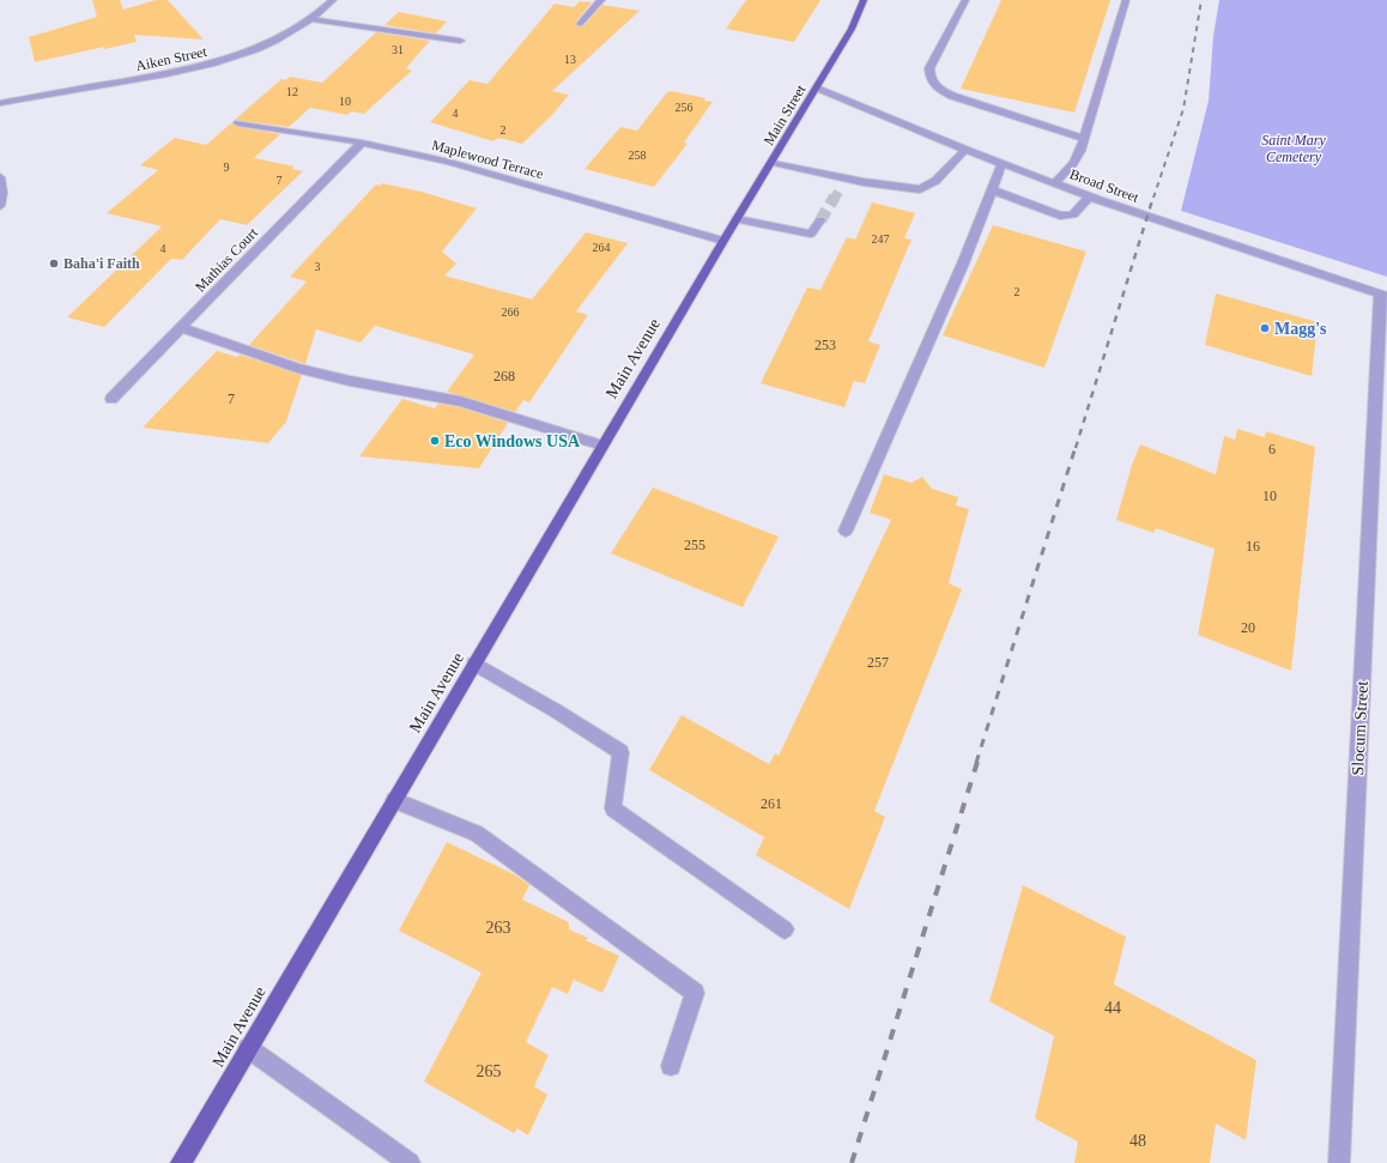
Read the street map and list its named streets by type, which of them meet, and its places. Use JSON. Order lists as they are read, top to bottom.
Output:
{
  "streets": {
    "main road": ["Main Street", "Main Avenue"],
    "street": [
      "Aiken Street",
      "Maplewood Terrace",
      "Broad Street",
      "Mathias Court",
      "Slocum Street"
    ]
  },
  "crossings": [
    ["Main Street", "Maplewood Terrace"],
    ["Main Street", "Broad Street"],
    ["Main Street", "Main Avenue"],
    ["Maplewood Terrace", "Mathias Court"],
    ["Maplewood Terrace", "Main Avenue"],
    ["Broad Street", "Slocum Street"]
  ],
  "parks": ["Saint Mary Cemetery"],
  "places": ["Baha'i Faith", "Magg's", "Eco Windows USA"],
  "house_numbers": [
    "31",
    "13",
    "12",
    "10",
    "256",
    "4",
    "2",
    "258",
    "9",
    "7",
    "247",
    "264",
    "4",
    "3",
    "2",
    "266",
    "253",
    "268",
    "7",
    "6",
    "10",
    "255",
    "16",
    "20",
    "257",
    "261",
    "263",
    "44",
    "265",
    "48"
  ]
}
